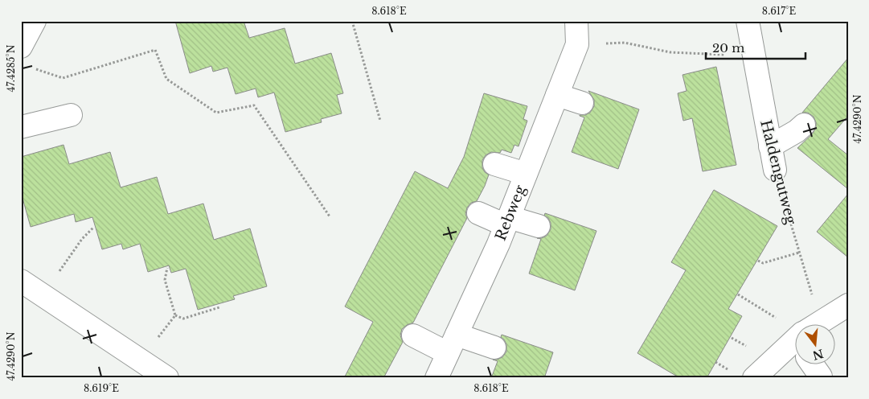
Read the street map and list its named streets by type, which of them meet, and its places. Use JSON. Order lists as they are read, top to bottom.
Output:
{
  "streets": {
    "street": ["Haldengutweg", "Rebweg"]
  },
  "scale_bar": "20 m",
  "north": "bottom",
  "coordinates": [
    "8.618°E",
    "8.617°E",
    "47.4285°N",
    "47.4290°N",
    "8.619°E"
  ]
}
